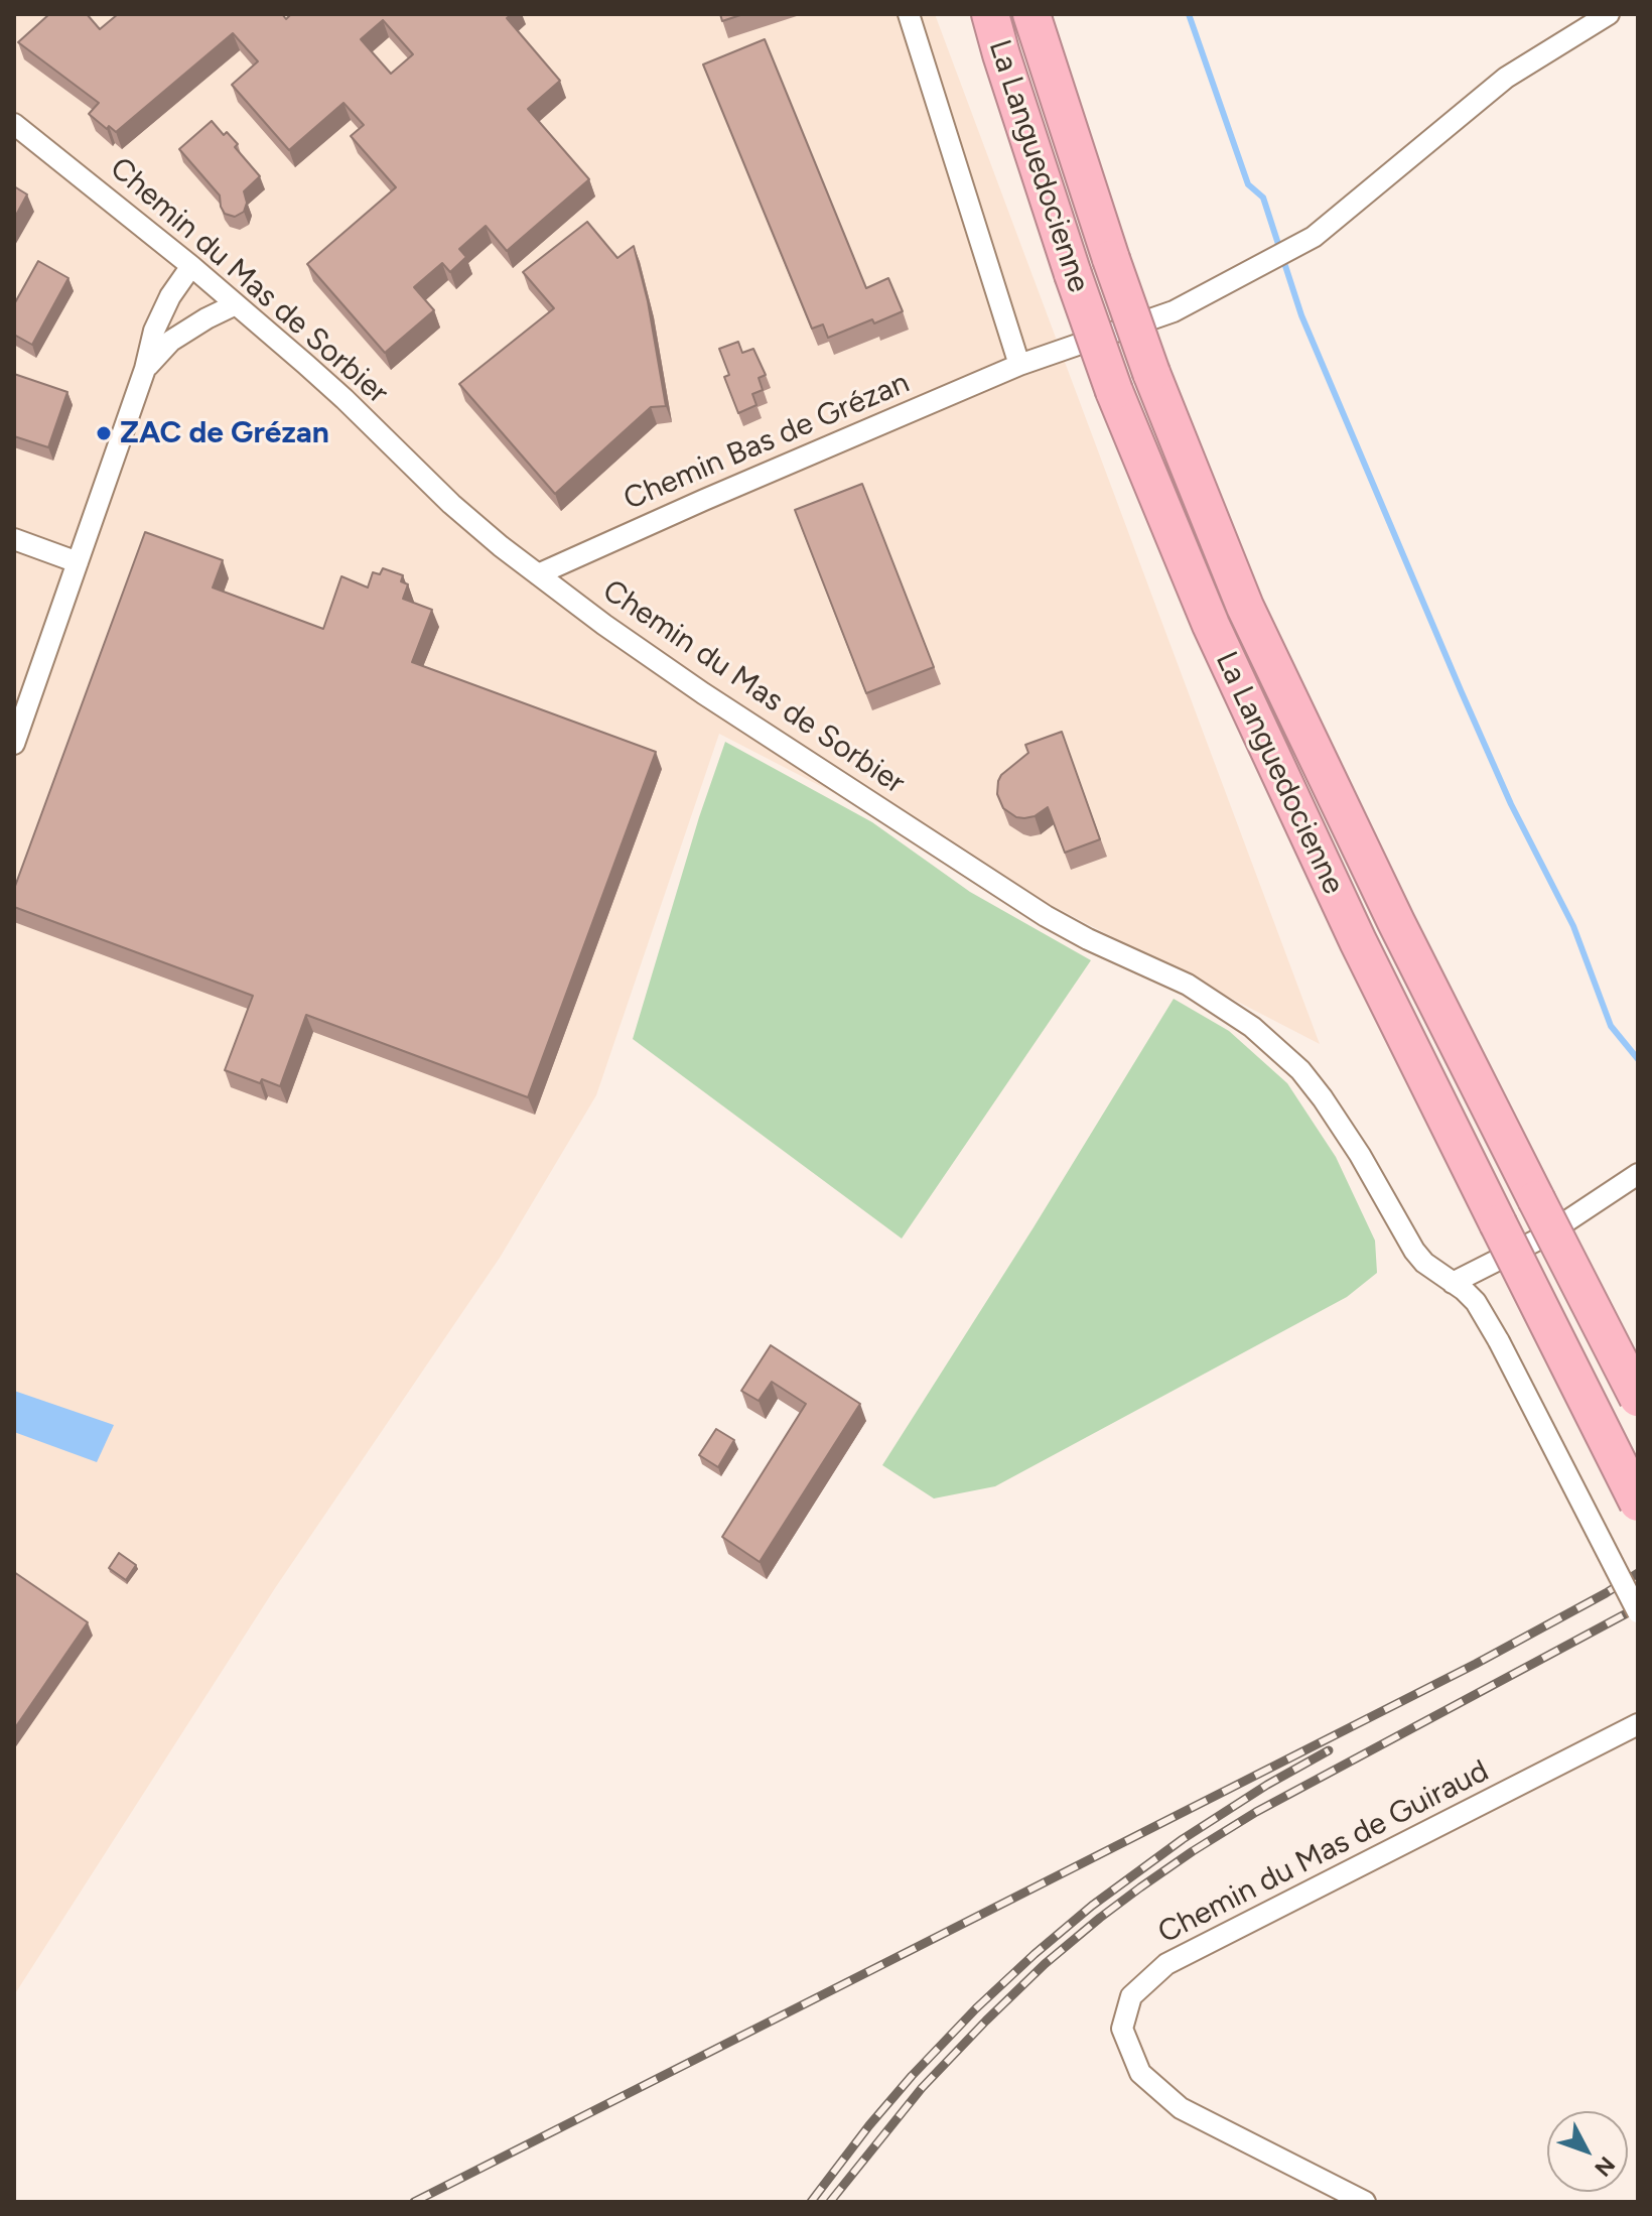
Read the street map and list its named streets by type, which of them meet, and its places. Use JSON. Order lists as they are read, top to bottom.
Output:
{
  "streets": {
    "highway": ["La Languedocienne"],
    "street": ["Chemin du Mas de Sorbier", "Chemin Bas de Grézan", "Chemin du Mas de Guiraud"]
  },
  "crossings": [
    ["Chemin du Mas de Sorbier", "Chemin Bas de Grézan"]
  ],
  "places": ["ZAC de Grézan"],
  "north": "bottom right"
}
